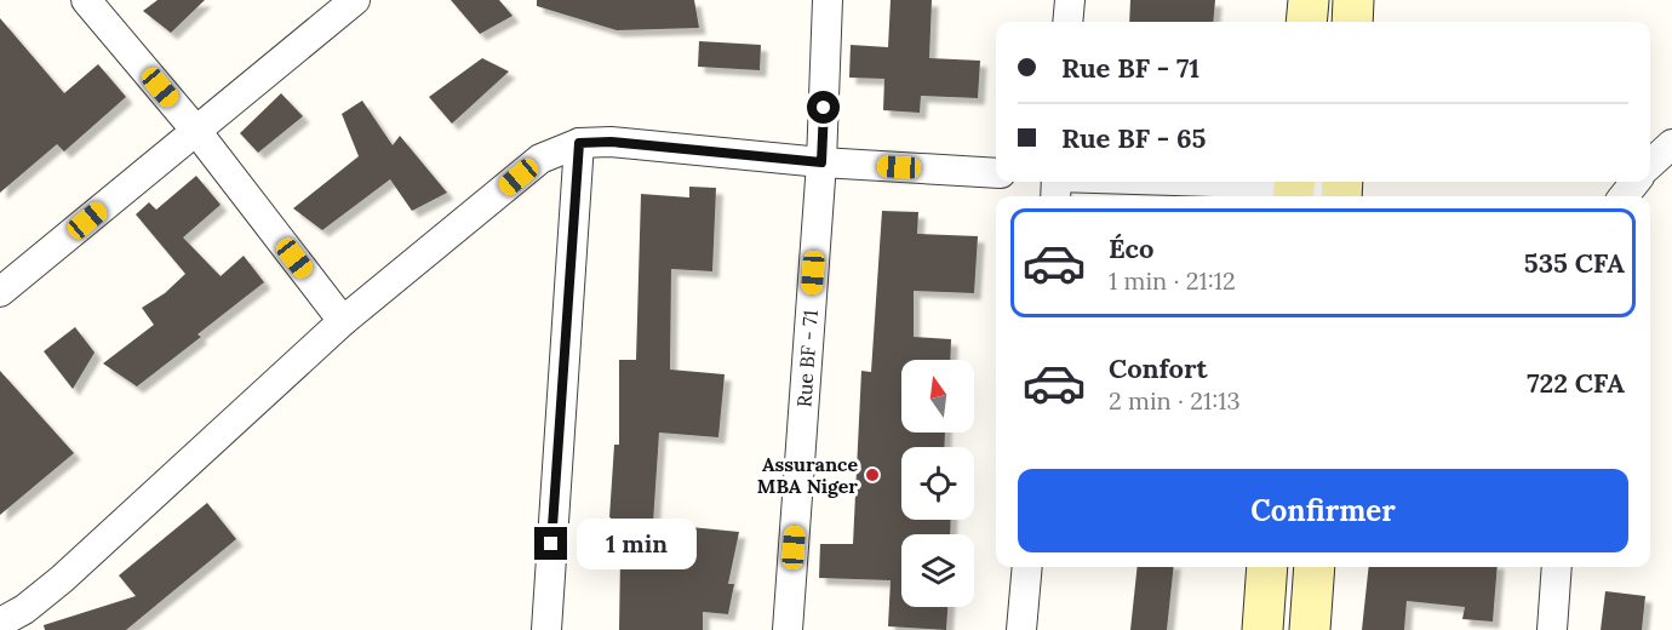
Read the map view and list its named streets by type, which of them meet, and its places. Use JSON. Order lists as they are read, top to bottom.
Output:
{
  "streets": {
    "street": ["Rue BF - 71"]
  },
  "places": ["Assurance MBA Niger"],
  "north": "top",
  "page": {
    "banner": ["Rue BF - 71", "Rue BF - 65"],
    "list": [
      {
        "name": "Éco",
        "note": "1 min · 21:12",
        "value": "535 CFA"
      },
      {
        "name": "Confort",
        "note": "2 min · 21:13",
        "value": "722 CFA"
      }
    ],
    "buttons": "Confirmer",
    "bubble": "1 min"
  }
}
